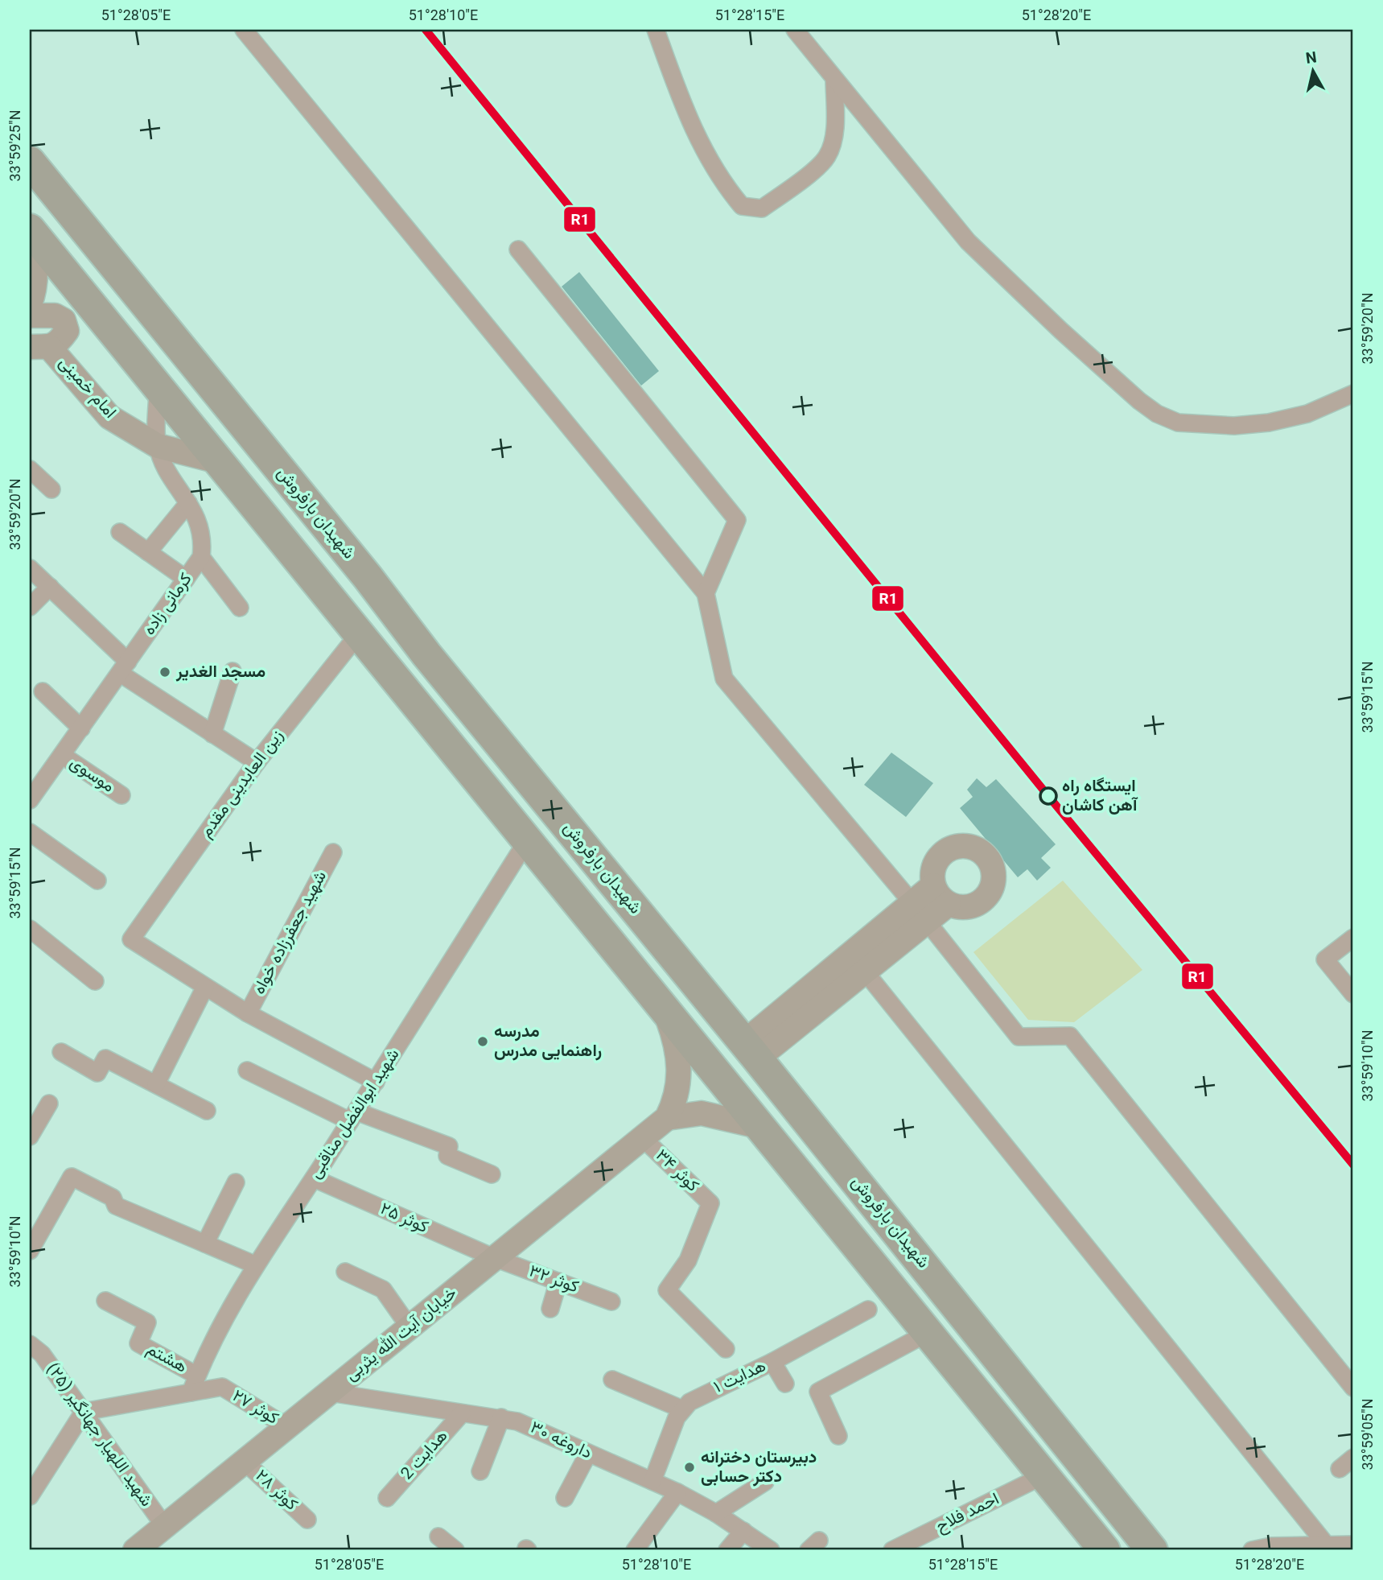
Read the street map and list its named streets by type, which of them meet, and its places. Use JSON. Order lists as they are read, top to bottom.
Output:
{
  "streets": {
    "highway": ["شهیدان بارفروش"],
    "main road": ["امام خمینی", "خیابان آیت الله یثربی"],
    "street": [
      "کرمانی زاده",
      "موسوی",
      "زین العابدینی مقدم",
      "شهید جعفرزاده خواه",
      "شهید ابوالفضل مناقبی",
      "کوثر ۳۴",
      "کوثر ۲۵",
      "کوثر ۳۲",
      "هشتم",
      "هدایت ۱",
      "کوثر ۲۷",
      "شهید اللهیار جهانگیر (۲۵)",
      "داروغه ۳۰",
      "هدایت 2",
      "کوثر ۲۸",
      "احمد فلاح"
    ]
  },
  "crossings": [
    ["امام خمینی", "کرمانی زاده"],
    ["کرمانی زاده", "موسوی"],
    ["شهید ابوالفضل مناقبی", "کوثر ۲۵"],
    ["شهید ابوالفضل مناقبی", "هشتم"],
    ["شهید ابوالفضل مناقبی", "کوثر ۲۷"],
    ["کوثر ۳۴", "خیابان آیت الله یثربی"],
    ["کوثر ۲۵", "کوثر ۳۲"],
    ["کوثر ۲۵", "خیابان آیت الله یثربی"],
    ["کوثر ۳۲", "خیابان آیت الله یثربی"],
    ["خیابان آیت الله یثربی", "کوثر ۲۷"],
    ["خیابان آیت الله یثربی", "شهید اللهیار جهانگیر (۲۵)"],
    ["خیابان آیت الله یثربی", "داروغه ۳۰"],
    ["خیابان آیت الله یثربی", "کوثر ۲۸"],
    ["کوثر ۲۷", "شهید اللهیار جهانگیر (۲۵)"],
    ["داروغه ۳۰", "هدایت 2"]
  ],
  "places": [
    "مسجد الغدیر",
    "ایستگاه راه آهن کاشان",
    "مدرسه راهنمایی مدرس",
    "دبیرستان دخترانه دکتر حسابی"
  ],
  "lines": ["transit line R1"],
  "north": "top",
  "coordinates": [
    "51°28'05\"E",
    "51°28'10\"E",
    "51°28'15\"E",
    "51°28'20\"E",
    "33°59'25\"N",
    "33°59'20\"N",
    "33°59'15\"N",
    "33°59'10\"N",
    "33°59'05\"N"
  ]
}
